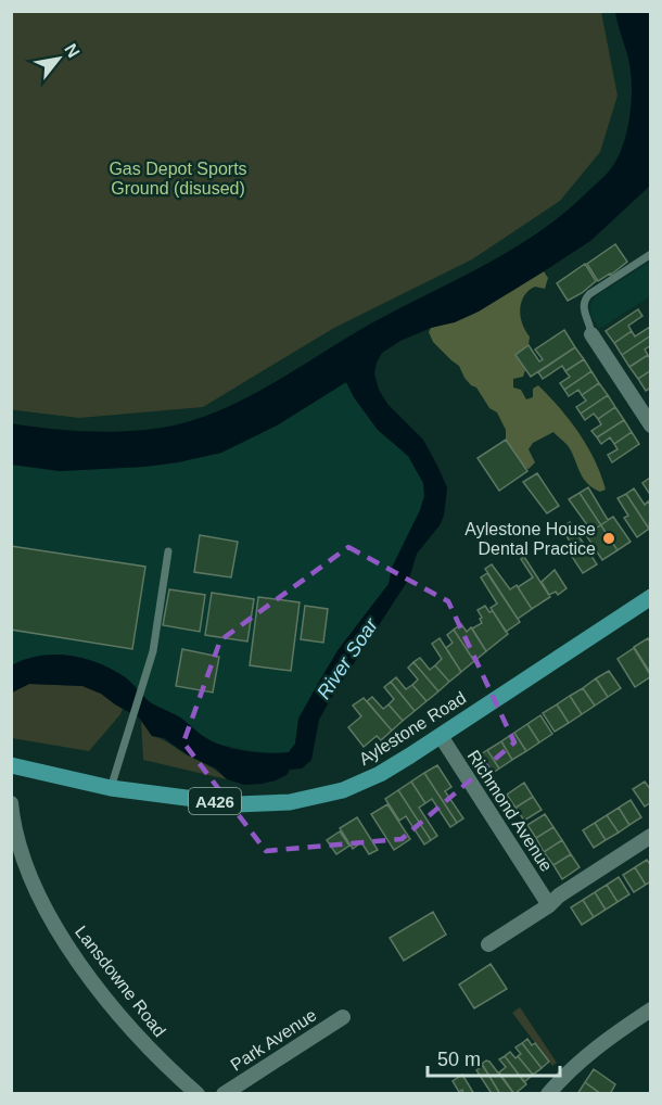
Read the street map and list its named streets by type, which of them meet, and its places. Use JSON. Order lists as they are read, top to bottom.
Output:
{
  "streets": {
    "main road": ["Aylestone Road", "A426"],
    "street": ["Richmond Avenue", "Lansdowne Road", "Park Avenue"]
  },
  "crossings": [
    ["Aylestone Road", "Richmond Avenue"]
  ],
  "water": ["River Soar"],
  "parks": ["Gas Depot Sports Ground (disused)"],
  "places": ["Aylestone House Dental Practice"],
  "scale_bar": "50 m",
  "north": "top right"
}
